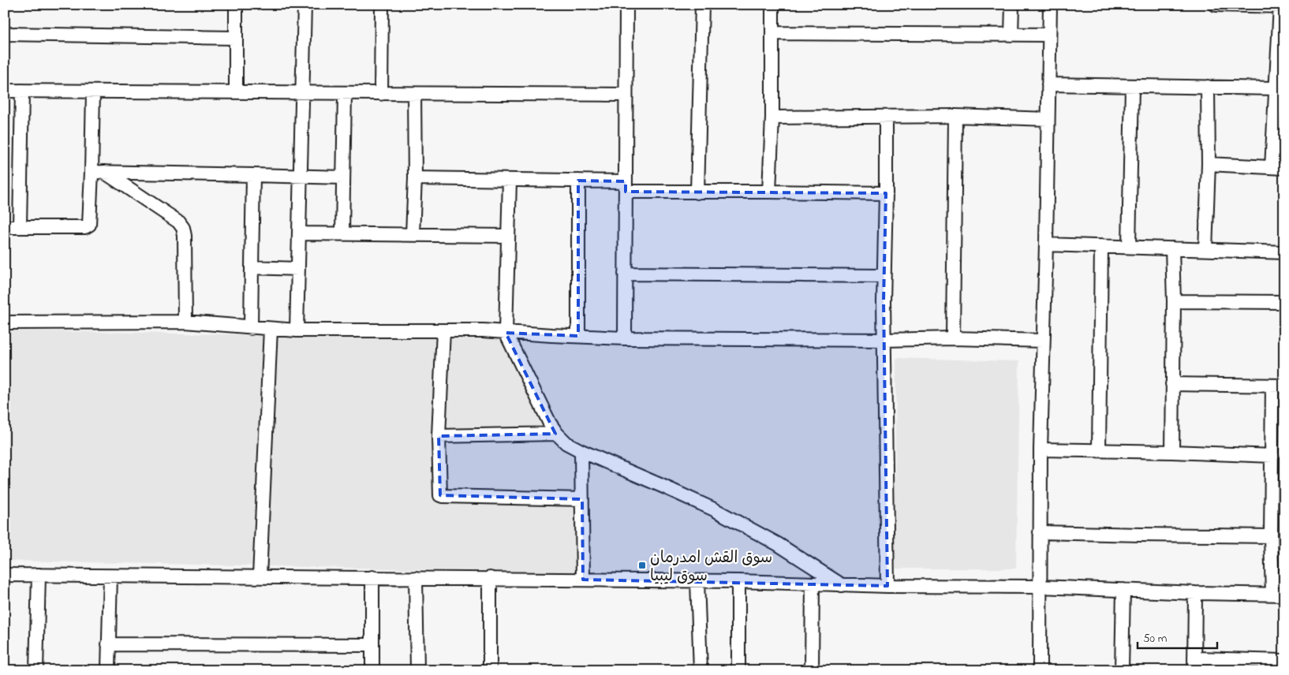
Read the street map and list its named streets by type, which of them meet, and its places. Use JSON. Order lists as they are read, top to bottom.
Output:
{
  "places": {
    "transit": ["سوق القش امدرمان سوق ليبيا"]
  },
  "scale_bar": "50 m"
}
